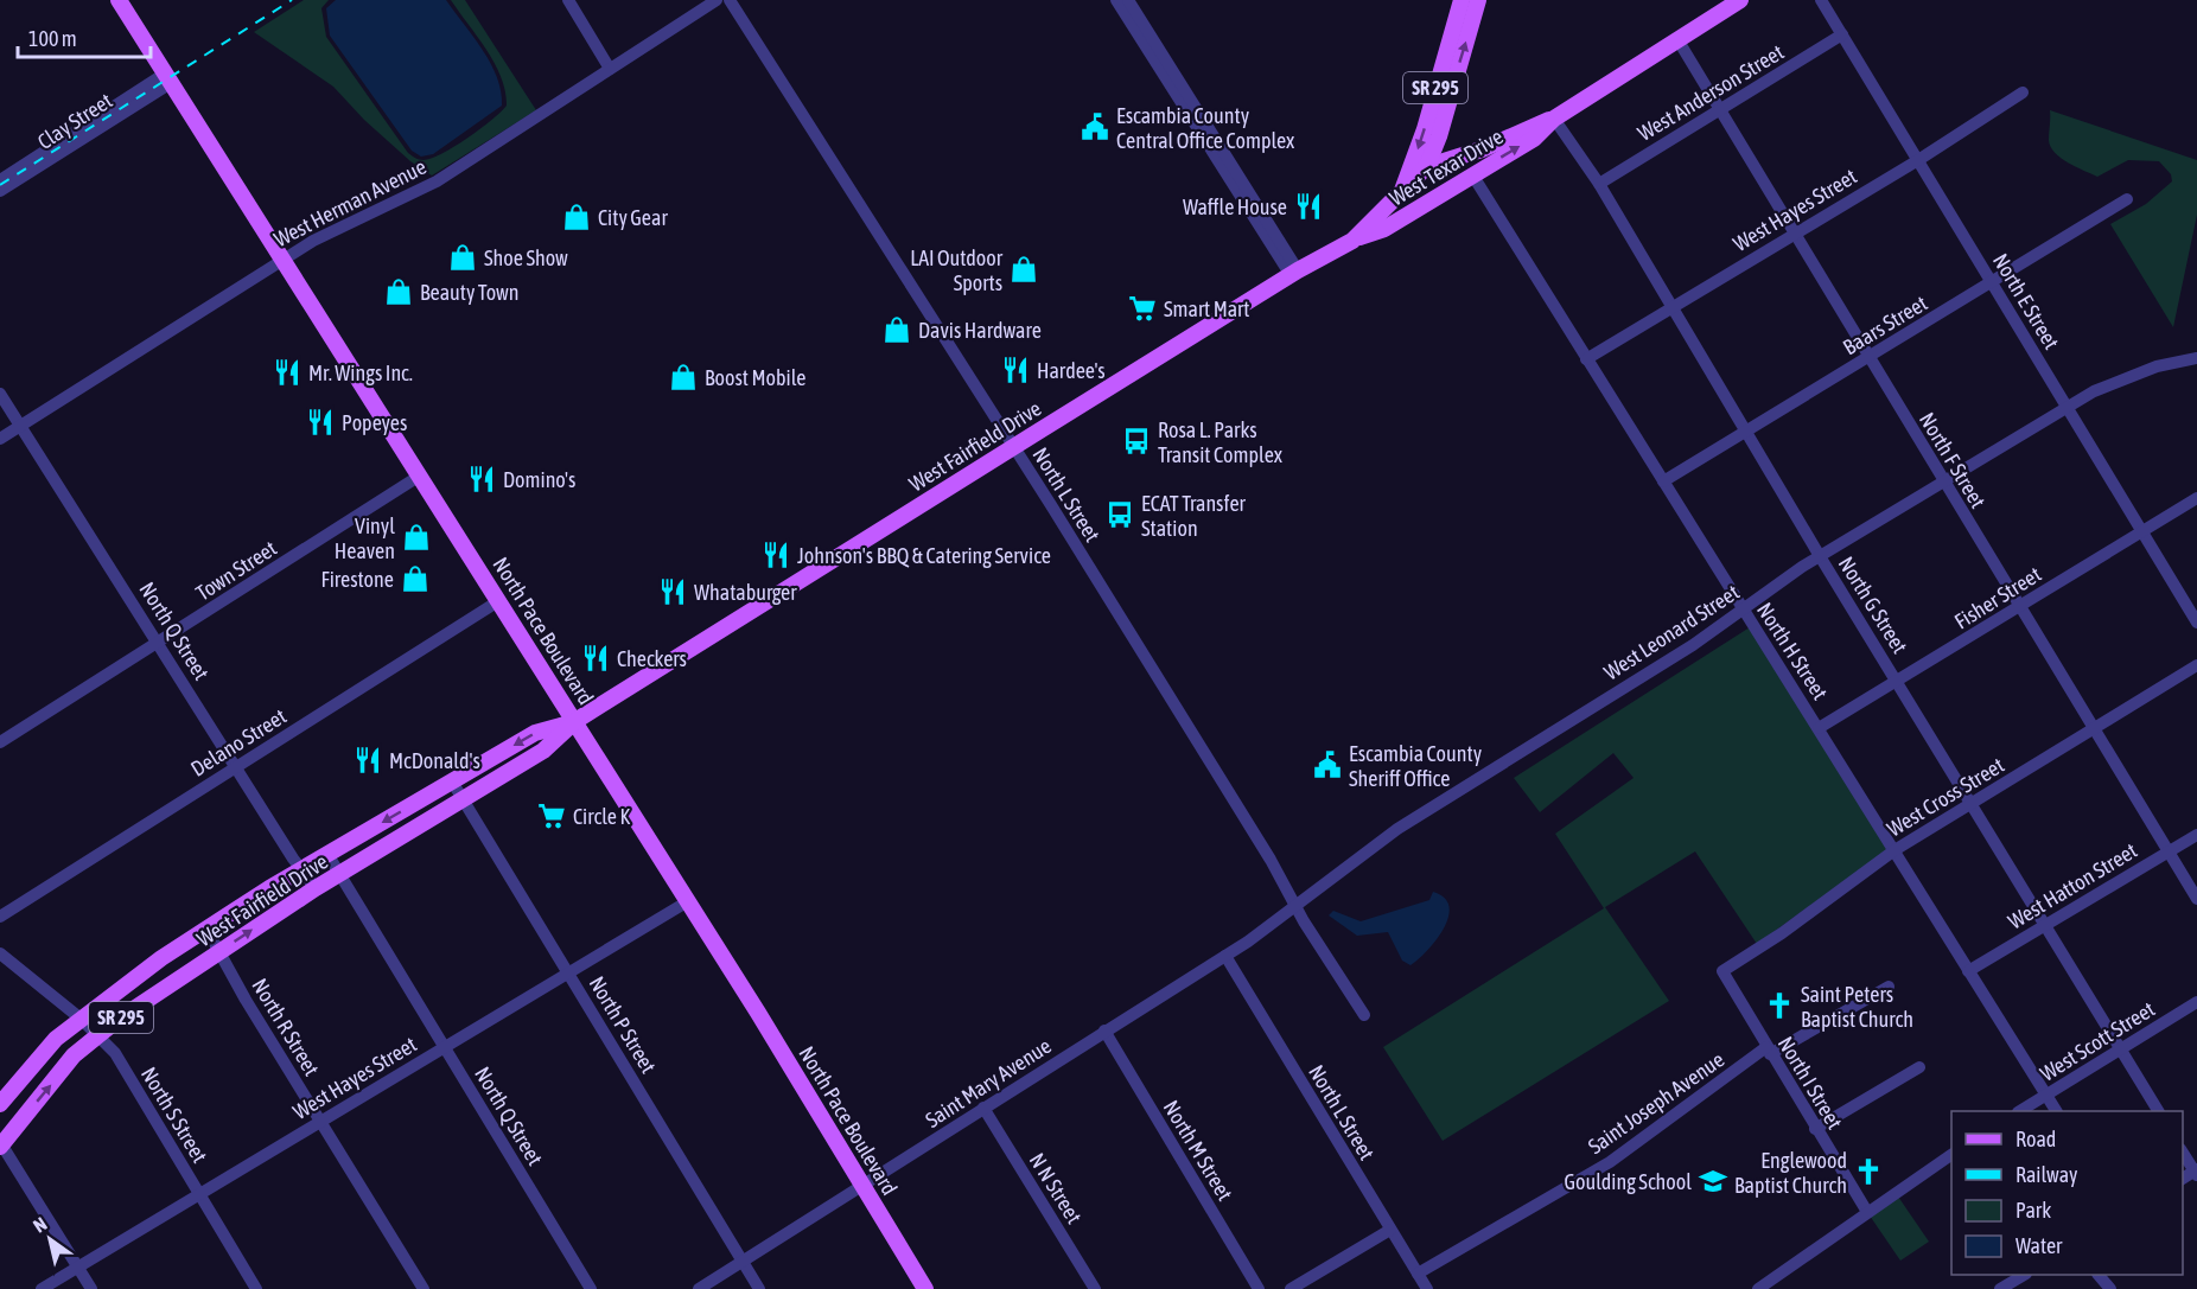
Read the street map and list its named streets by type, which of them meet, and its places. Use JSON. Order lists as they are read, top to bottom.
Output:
{
  "streets": {
    "main road": [
      "SR 295",
      "West Texar Drive",
      "West Fairfield Drive",
      "North Pace Boulevard"
    ],
    "street": [
      "West Anderson Street",
      "Clay Street",
      "West Herman Avenue",
      "West Hayes Street",
      "North E Street",
      "Baars Street",
      "North F Street",
      "North L Street",
      "Town Street",
      "Fisher Street",
      "North G Street",
      "North Q Street",
      "West Leonard Street",
      "North H Street",
      "Delano Street",
      "West Cross Street",
      "West Hatton Street",
      "North P Street",
      "North R Street",
      "West Scott Street",
      "Saint Mary Avenue",
      "North I Street",
      "Saint Joseph Avenue",
      "North S Street",
      "North M Street",
      "N N Street"
    ]
  },
  "crossings": [
    ["SR 295", "West Texar Drive"],
    ["SR 295", "West Fairfield Drive"],
    ["West Anderson Street", "North E Street"],
    ["West Anderson Street", "North F Street"],
    ["West Anderson Street", "North G Street"],
    ["Clay Street", "North Pace Boulevard"],
    ["West Texar Drive", "West Fairfield Drive"],
    ["West Texar Drive", "North F Street"],
    ["West Texar Drive", "North G Street"],
    ["West Texar Drive", "North H Street"],
    ["West Herman Avenue", "North Q Street"],
    ["West Herman Avenue", "North Pace Boulevard"],
    ["West Hayes Street", "North E Street"],
    ["West Hayes Street", "North F Street"],
    ["West Hayes Street", "North G Street"],
    ["West Hayes Street", "North Q Street"],
    ["West Hayes Street", "North Pace Boulevard"],
    ["West Hayes Street", "North H Street"],
    ["West Hayes Street", "North P Street"],
    ["West Hayes Street", "North R Street"],
    ["West Hayes Street", "North S Street"],
    ["North E Street", "Baars Street"],
    ["North E Street", "Fisher Street"],
    ["North E Street", "West Leonard Street"],
    ["Baars Street", "North F Street"],
    ["Baars Street", "North G Street"],
    ["Baars Street", "North H Street"],
    ["West Fairfield Drive", "North L Street"],
    ["West Fairfield Drive", "North Q Street"],
    ["West Fairfield Drive", "North Pace Boulevard"],
    ["West Fairfield Drive", "North P Street"],
    ["West Fairfield Drive", "North R Street"],
    ["West Fairfield Drive", "North S Street"],
    ["North F Street", "Fisher Street"],
    ["North F Street", "West Leonard Street"],
    ["North F Street", "West Cross Street"],
    ["North F Street", "West Hatton Street"],
    ["North L Street", "West Leonard Street"],
    ["North L Street", "Saint Mary Avenue"],
    ["North L Street", "Saint Joseph Avenue"],
    ["Town Street", "North Q Street"],
    ["Town Street", "North Pace Boulevard"],
    ["Fisher Street", "North G Street"],
    ["Fisher Street", "North H Street"],
    ["North G Street", "West Leonard Street"],
    ["North G Street", "West Cross Street"],
    ["North G Street", "West Hatton Street"],
    ["North G Street", "West Scott Street"],
    ["North Q Street", "Delano Street"],
    ["North Pace Boulevard", "Delano Street"],
    ["North Pace Boulevard", "Saint Mary Avenue"],
    ["West Leonard Street", "North H Street"],
    ["West Leonard Street", "Saint Mary Avenue"],
    ["North H Street", "West Cross Street"],
    ["North H Street", "West Hatton Street"],
    ["North H Street", "West Scott Street"],
    ["West Cross Street", "North I Street"],
    ["North P Street", "Saint Mary Avenue"],
    ["Saint Mary Avenue", "North M Street"],
    ["Saint Mary Avenue", "N N Street"],
    ["North I Street", "Saint Joseph Avenue"]
  ],
  "places": {
    "public building": ["Escambia County Central Office Complex", "Escambia County Sheriff Office"],
    "restaurant": [
      "Waffle House",
      "Hardee's",
      "Mr. Wings Inc.",
      "Popeyes",
      "Domino's",
      "Johnson's BBQ & Catering Service",
      "Whataburger",
      "Checkers",
      "McDonald's"
    ],
    "shop": [
      "City Gear",
      "Shoe Show",
      "LAI Outdoor Sports",
      "Beauty Town",
      "Davis Hardware",
      "Boost Mobile",
      "Vinyl Heaven",
      "Firestone"
    ],
    "supermarket": ["Smart Mart", "Circle K"],
    "bus stop": ["Rosa L. Parks Transit Complex", "ECAT Transfer Station"],
    "church": ["Saint Peters Baptist Church", "Englewood Baptist Church"],
    "school or university": ["Goulding School"]
  },
  "legend": [
    "Road",
    "Railway",
    "Park",
    "Water"
  ],
  "scale_bar": "100 m",
  "north": "top left"
}
